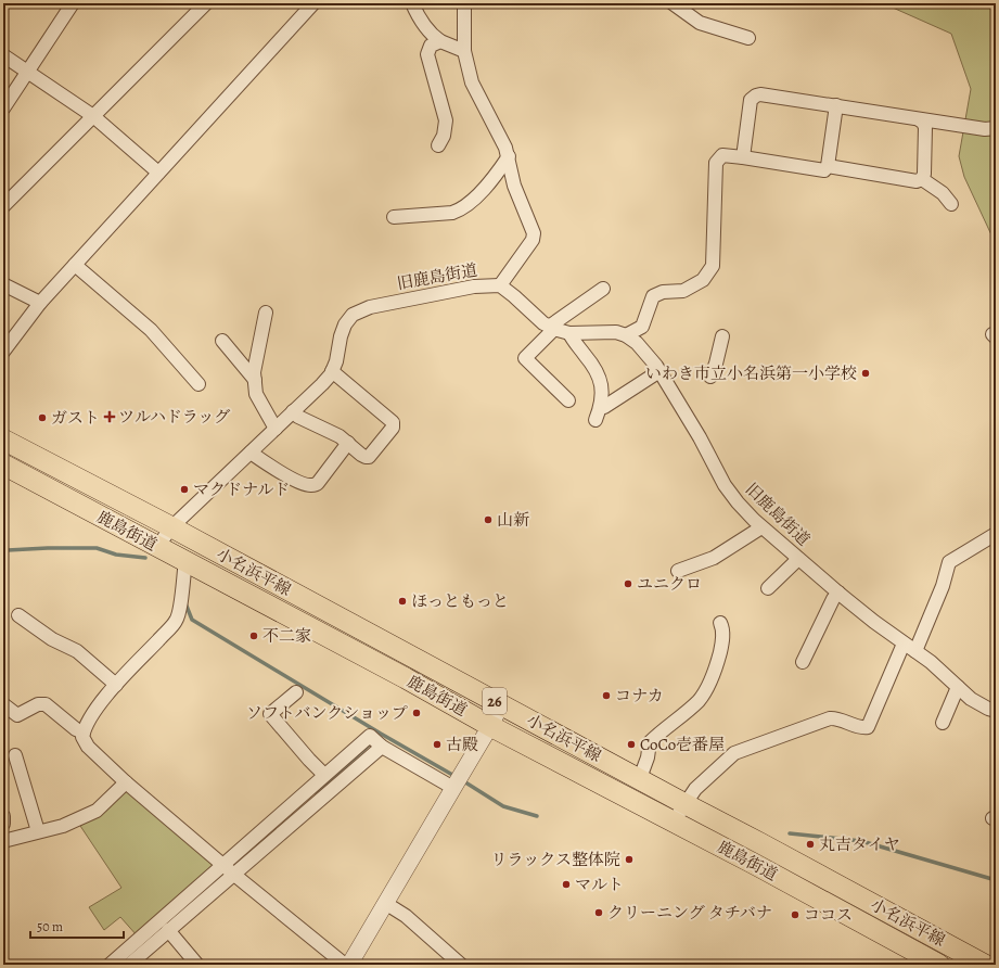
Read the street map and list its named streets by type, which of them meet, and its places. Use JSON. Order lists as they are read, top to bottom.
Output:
{
  "streets": {
    "main road": ["鹿島街道", "小名浜平線", "26"],
    "street": ["旧鹿島街道"]
  },
  "crossings": [
    ["旧鹿島街道", "鹿島街道"],
    ["旧鹿島街道", "小名浜平線"]
  ],
  "places": {
    "other": [
      "いわき市立小名浜第一小学校",
      "ガスト",
      "マクドナルド",
      "山新",
      "ユニクロ",
      "ほっともっと",
      "不二家",
      "コナカ",
      "ソフトバンクショップ",
      "古殿",
      "CoCo壱番屋",
      "丸吉タイヤ",
      "リラックス整体院",
      "マルト",
      "クリーニング タチバナ",
      "ココス"
    ],
    "health": ["ツルハドラッグ"]
  },
  "scale_bar": "50 m"
}
